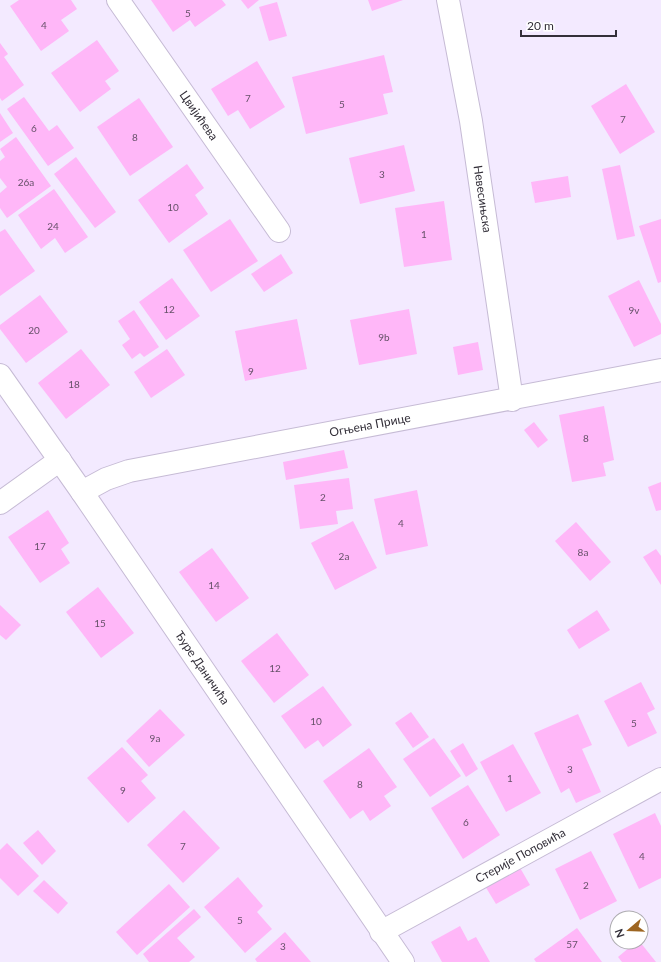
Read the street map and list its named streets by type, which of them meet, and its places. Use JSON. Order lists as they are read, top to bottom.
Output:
{
  "streets": {
    "street": [
      "Цвијићева",
      "Невесињска",
      "Огњена Прице",
      "Ђуре Даничића",
      "Стерије Поповића"
    ]
  },
  "crossings": [
    ["Невесињска", "Огњена Прице"],
    ["Огњена Прице", "Ђуре Даничића"],
    ["Ђуре Даничића", "Стерије Поповића"]
  ],
  "house_numbers": [
    "5",
    "4",
    "7",
    "5",
    "7",
    "6",
    "8",
    "3",
    "26a",
    "10",
    "24",
    "1",
    "12",
    "9v",
    "20",
    "9b",
    "9",
    "18",
    "8",
    "2",
    "4",
    "17",
    "8a",
    "2a",
    "14",
    "15",
    "12",
    "10",
    "5",
    "9a",
    "3",
    "1",
    "8",
    "9",
    "6",
    "7",
    "4",
    "2",
    "5",
    "57",
    "3"
  ],
  "scale_bar": "20 m",
  "north": "left"
}
